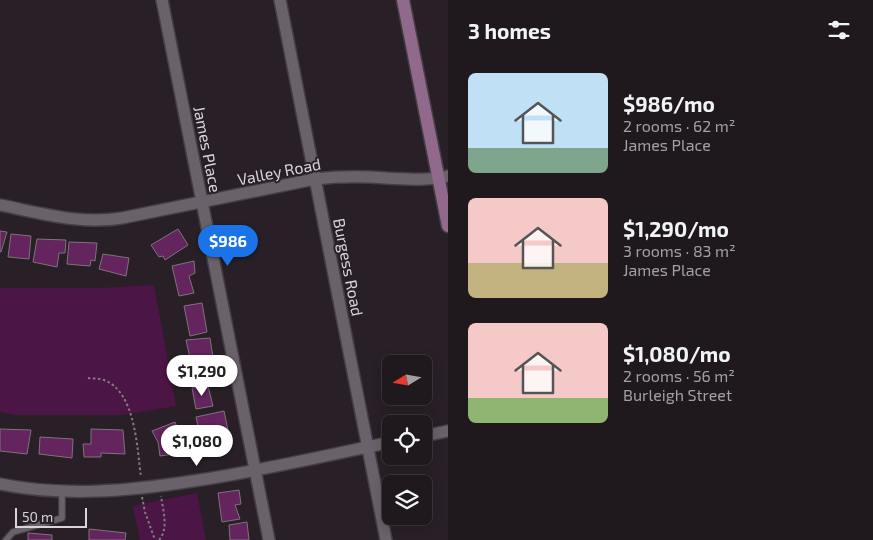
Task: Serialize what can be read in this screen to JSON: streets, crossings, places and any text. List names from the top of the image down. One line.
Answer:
{"streets":{"street":["James Place","Valley Road","Burgess Road"]},"crossings":[["James Place","Valley Road"],["Valley Road","Burgess Road"]],"scale_bar":"50 m","north":"left","page":{"heading":"3 homes","list":[{"name":"$986/mo","note":"2 rooms · 62 m² · James Place"},{"name":"$1,290/mo","note":"3 rooms · 83 m² · James Place"},{"name":"$1,080/mo","note":"2 rooms · 56 m² · Burleigh Street"}],"price":["$986","$1,290","$1,080"],"scale":"50 m"}}
